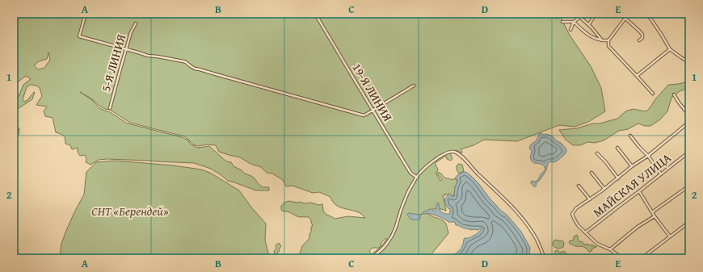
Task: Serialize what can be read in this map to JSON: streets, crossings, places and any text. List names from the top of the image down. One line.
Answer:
{"streets":{"street":["5-Я ЛИНИЯ","19-Я ЛИНИЯ","МАЙСКАЯ УЛИЦА"]},"parks":["СНТ «Берендей»"],"grid":{"columns":["A","B","C","D","E"],"rows":["1","2"]}}
